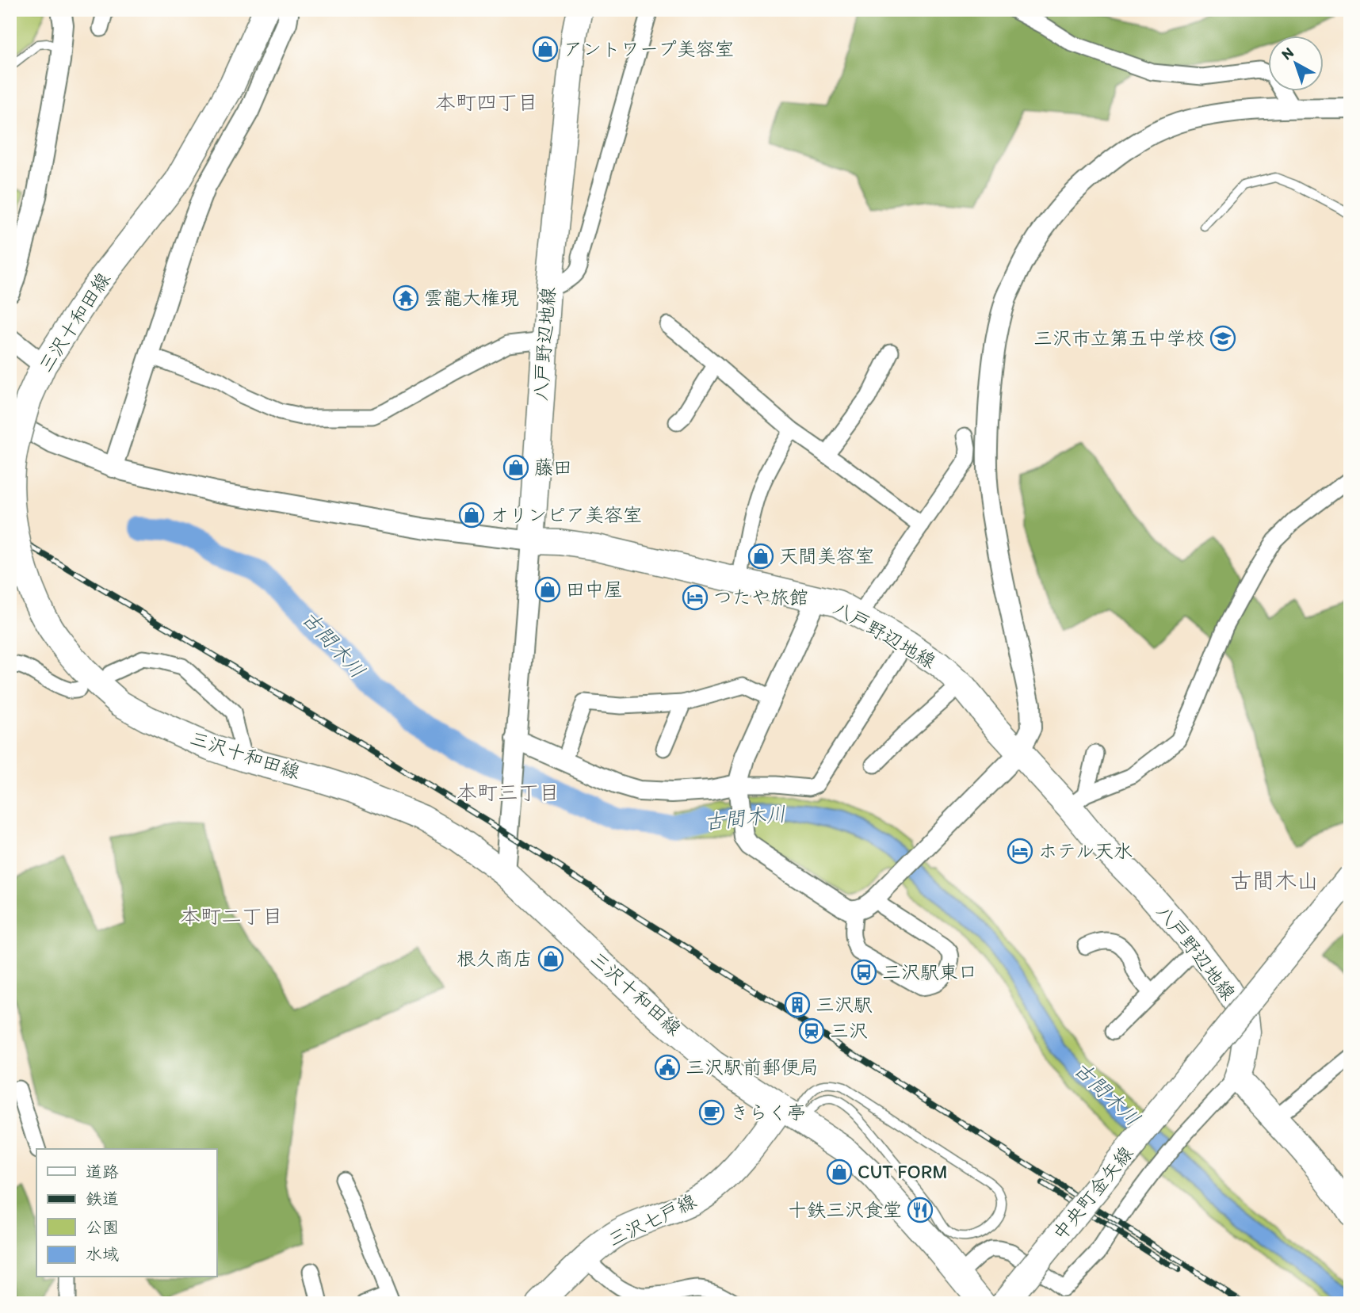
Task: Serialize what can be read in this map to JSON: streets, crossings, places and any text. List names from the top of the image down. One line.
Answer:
{"streets":{"main road":["三沢十和田線","八戸野辺地線","中央町金矢線","三沢七戸線"]},"crossings":[["三沢十和田線","三沢七戸線"]],"districts":["本町四丁目","本町三丁目","古間木山","本町二丁目"],"water":["古間木川"],"places":{"shop":["アントワープ美容室","藤田","オリンピア美容室","天間美容室","田中屋","根久商店","CUT FORM"],"temple":["雲龍大権現"],"school or university":["三沢市立第五中学校"],"hotel":["つたや旅館","ホテル天水"],"bus stop":["三沢駅東口"],"building":["三沢駅"],"station":["三沢"],"public building":["三沢駅前郵便局"],"cafe":["きらく亭"],"restaurant":["十鉄三沢食堂"]},"legend":["道路","鉄道","公園","水域"],"north":"top left"}
